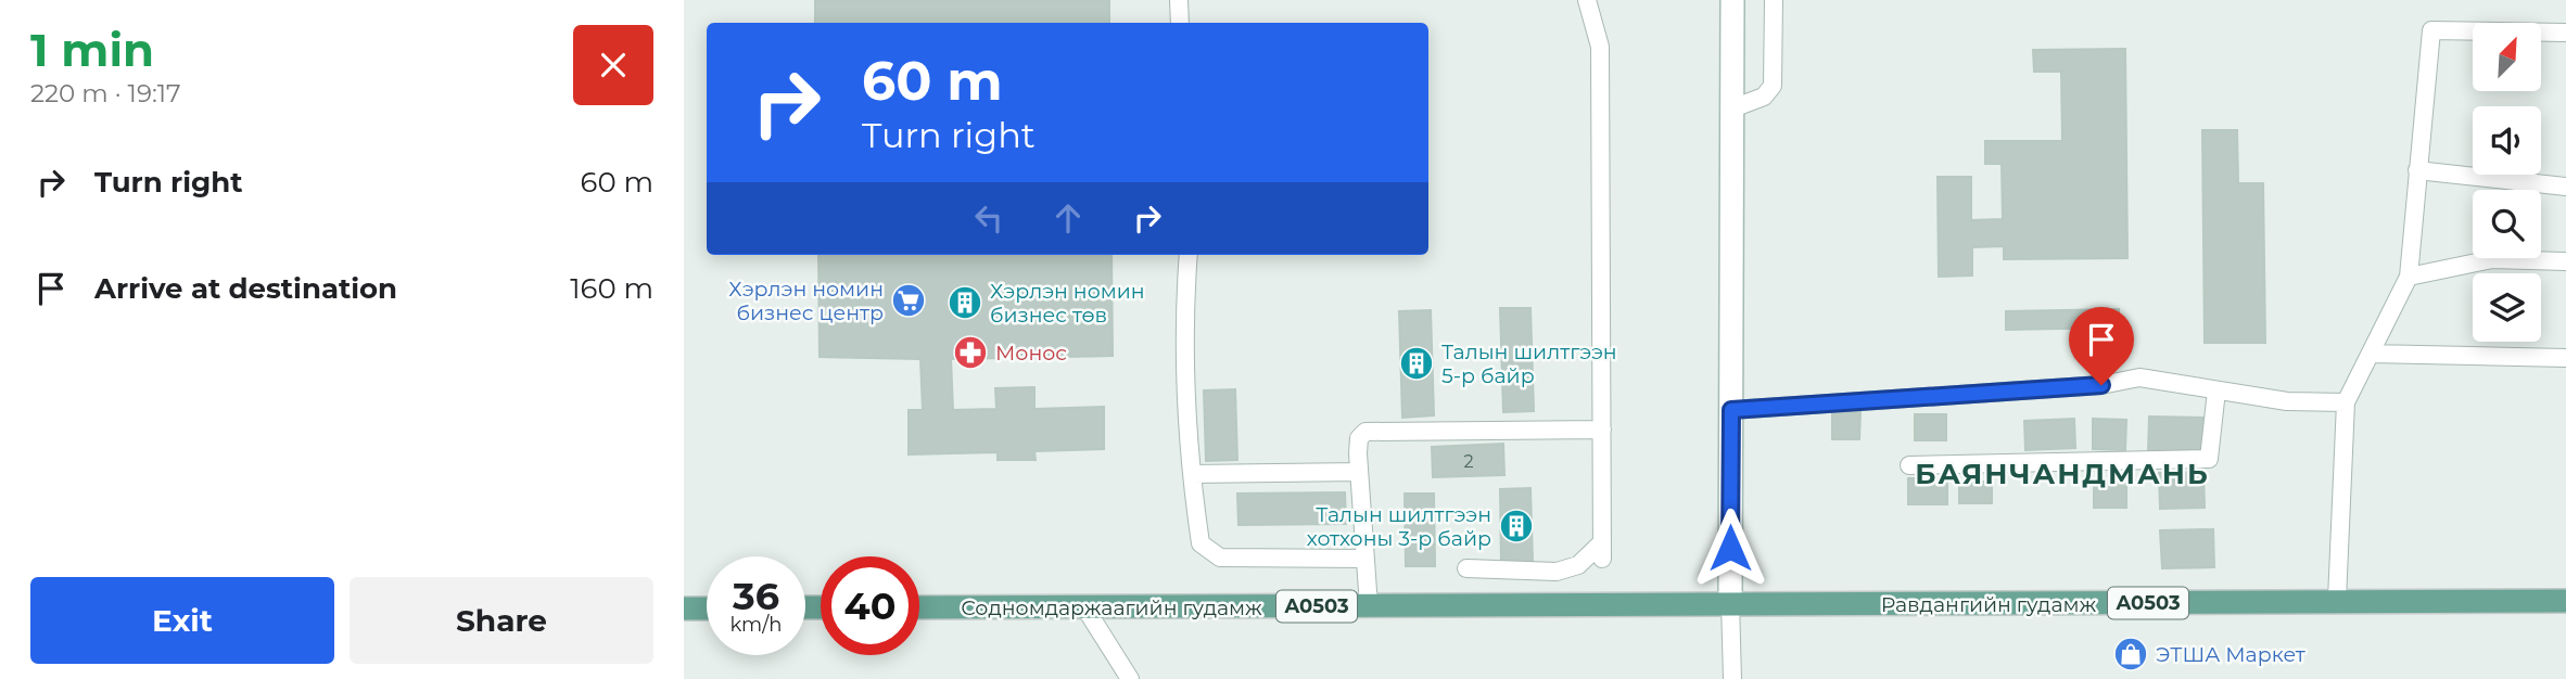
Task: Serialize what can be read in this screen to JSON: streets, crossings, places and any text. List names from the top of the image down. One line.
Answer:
{"streets":{"main road":["A0503","Равдангийн гудамж","Содномдаржаагийн гудамж"]},"crossings":[["Равдангийн гудамж","Содномдаржаагийн гудамж"]],"districts":["БАЯНЧАНДМАНЬ"],"places":{"supermarket":["Хэрлэн номин бизнес центр"],"building":["Хэрлэн номин бизнес төв","Талын шилтгээн 5-р байр","Талын шилтгээн хотхоны 3-р байр"],"pharmacy":["Монос"],"shop":["ЭТША Маркет"]},"house_numbers":["2"],"north":"top right","page":{"heading":["1 min","220 m · 19:17"],"turn":["60 m","Turn right"],"list":[{"name":"Turn right","value":"60 m"},{"name":"Arrive at destination","value":"160 m"}],"speed":"36 km/h","limit":"40","buttons":["Exit","Share"]}}
